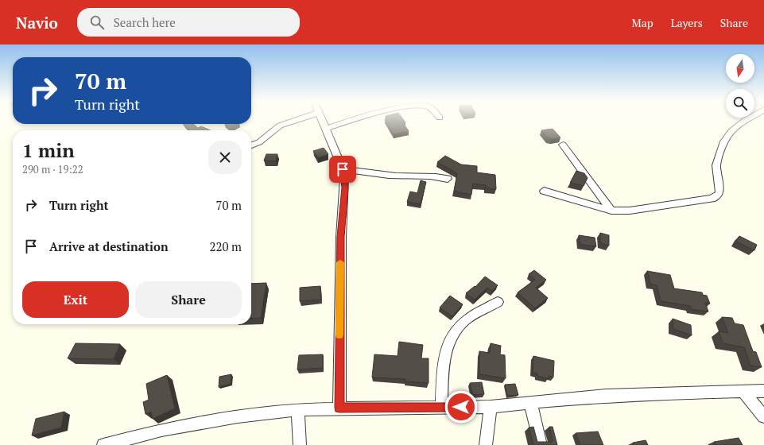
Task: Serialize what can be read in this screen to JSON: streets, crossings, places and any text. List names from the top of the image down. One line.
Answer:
{"north":"bottom","page":{"header":"Navio","search":"Search here","nav":["Map","Layers","Share"],"turn":["70 m","Turn right"],"heading":["1 min","290 m · 19:22"],"list":[{"name":"Turn right","value":"70 m"},{"name":"Arrive at destination","value":"220 m"}],"buttons":["Exit","Share"]}}
